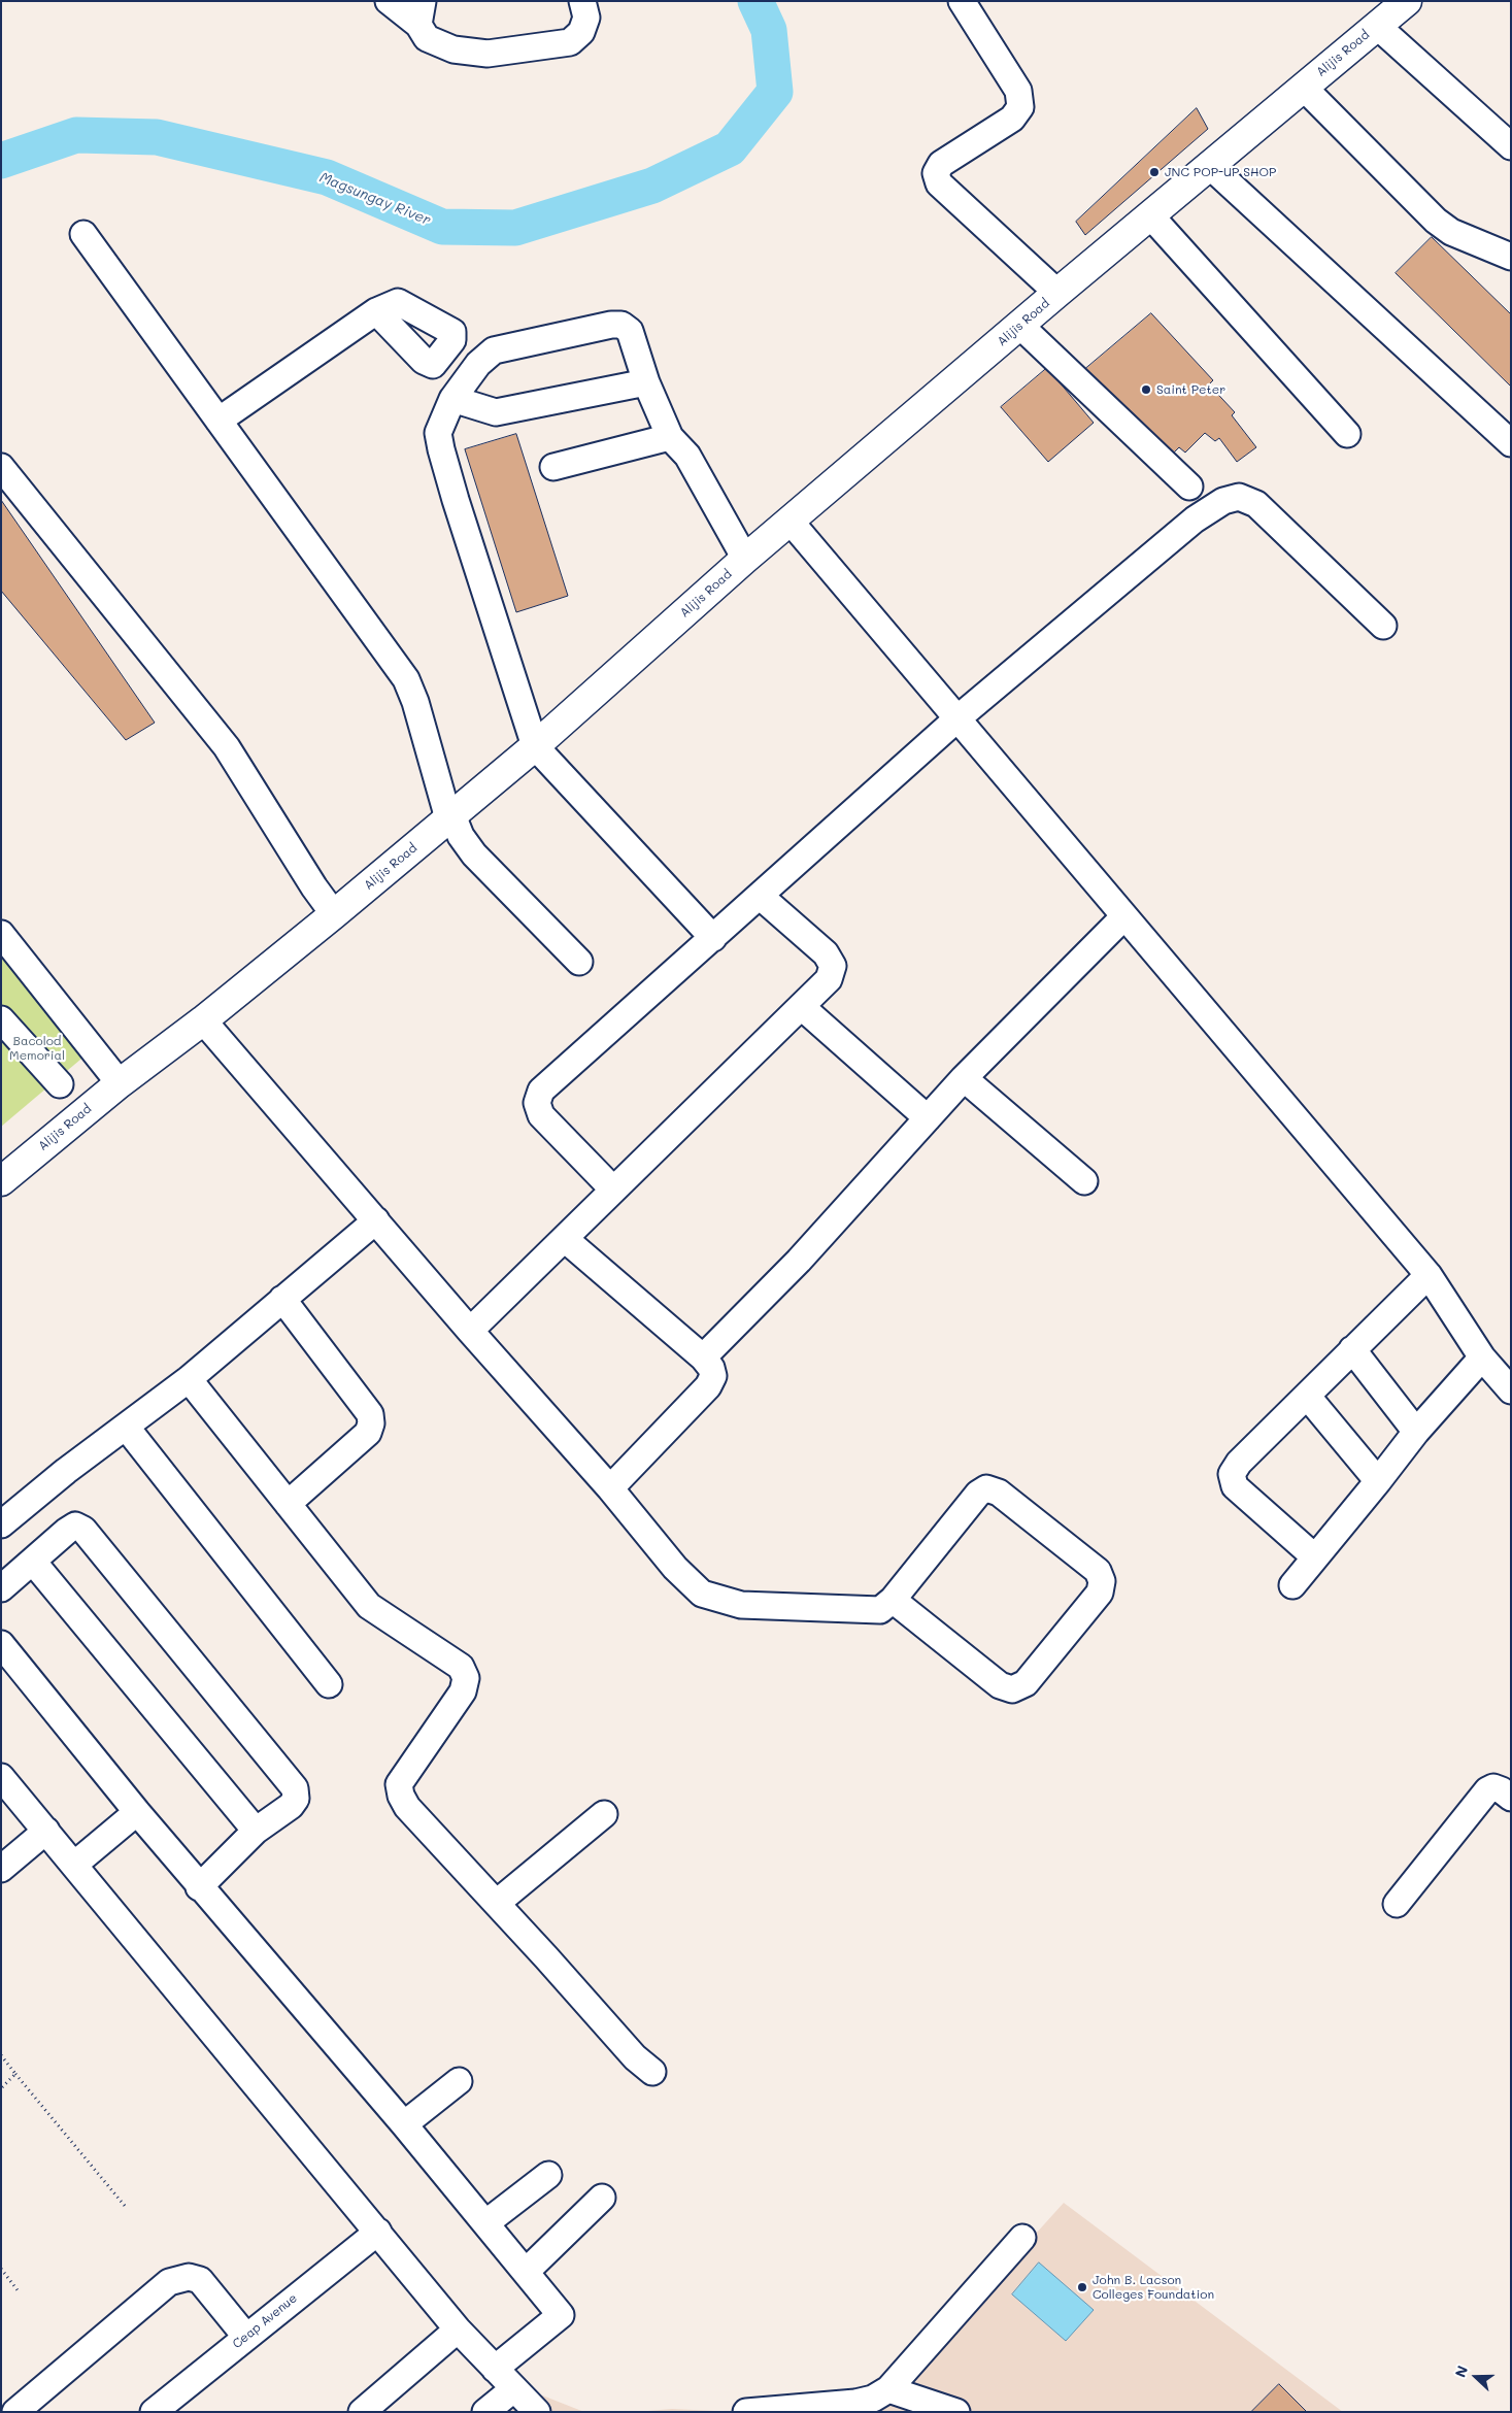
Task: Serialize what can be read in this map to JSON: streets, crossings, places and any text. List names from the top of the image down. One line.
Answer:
{"streets":{"main road":["Alijis Road"],"street":["Ceap Avenue"]},"water":["Magsungay River"],"parks":["Bacolod Memorial"],"places":["JNC POP-UP SHOP","Saint Peter","John B. Lacson Colleges Foundation"],"north":"left"}
